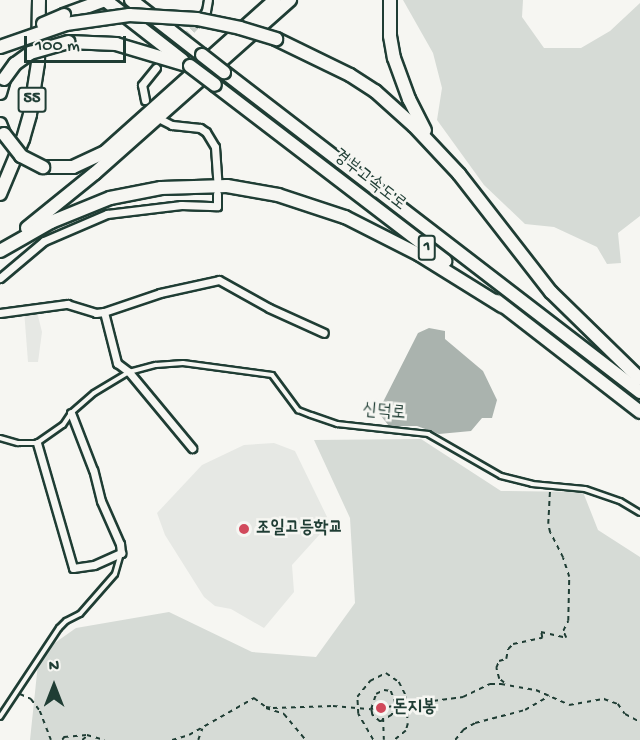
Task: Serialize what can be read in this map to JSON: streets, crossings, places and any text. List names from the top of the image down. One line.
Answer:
{"streets":{"highway":["55","경부고속도로","1"],"lane":["신덕로"]},"places":["조일고등학교","돈지봉"],"scale_bar":"100 m","north":"top"}
